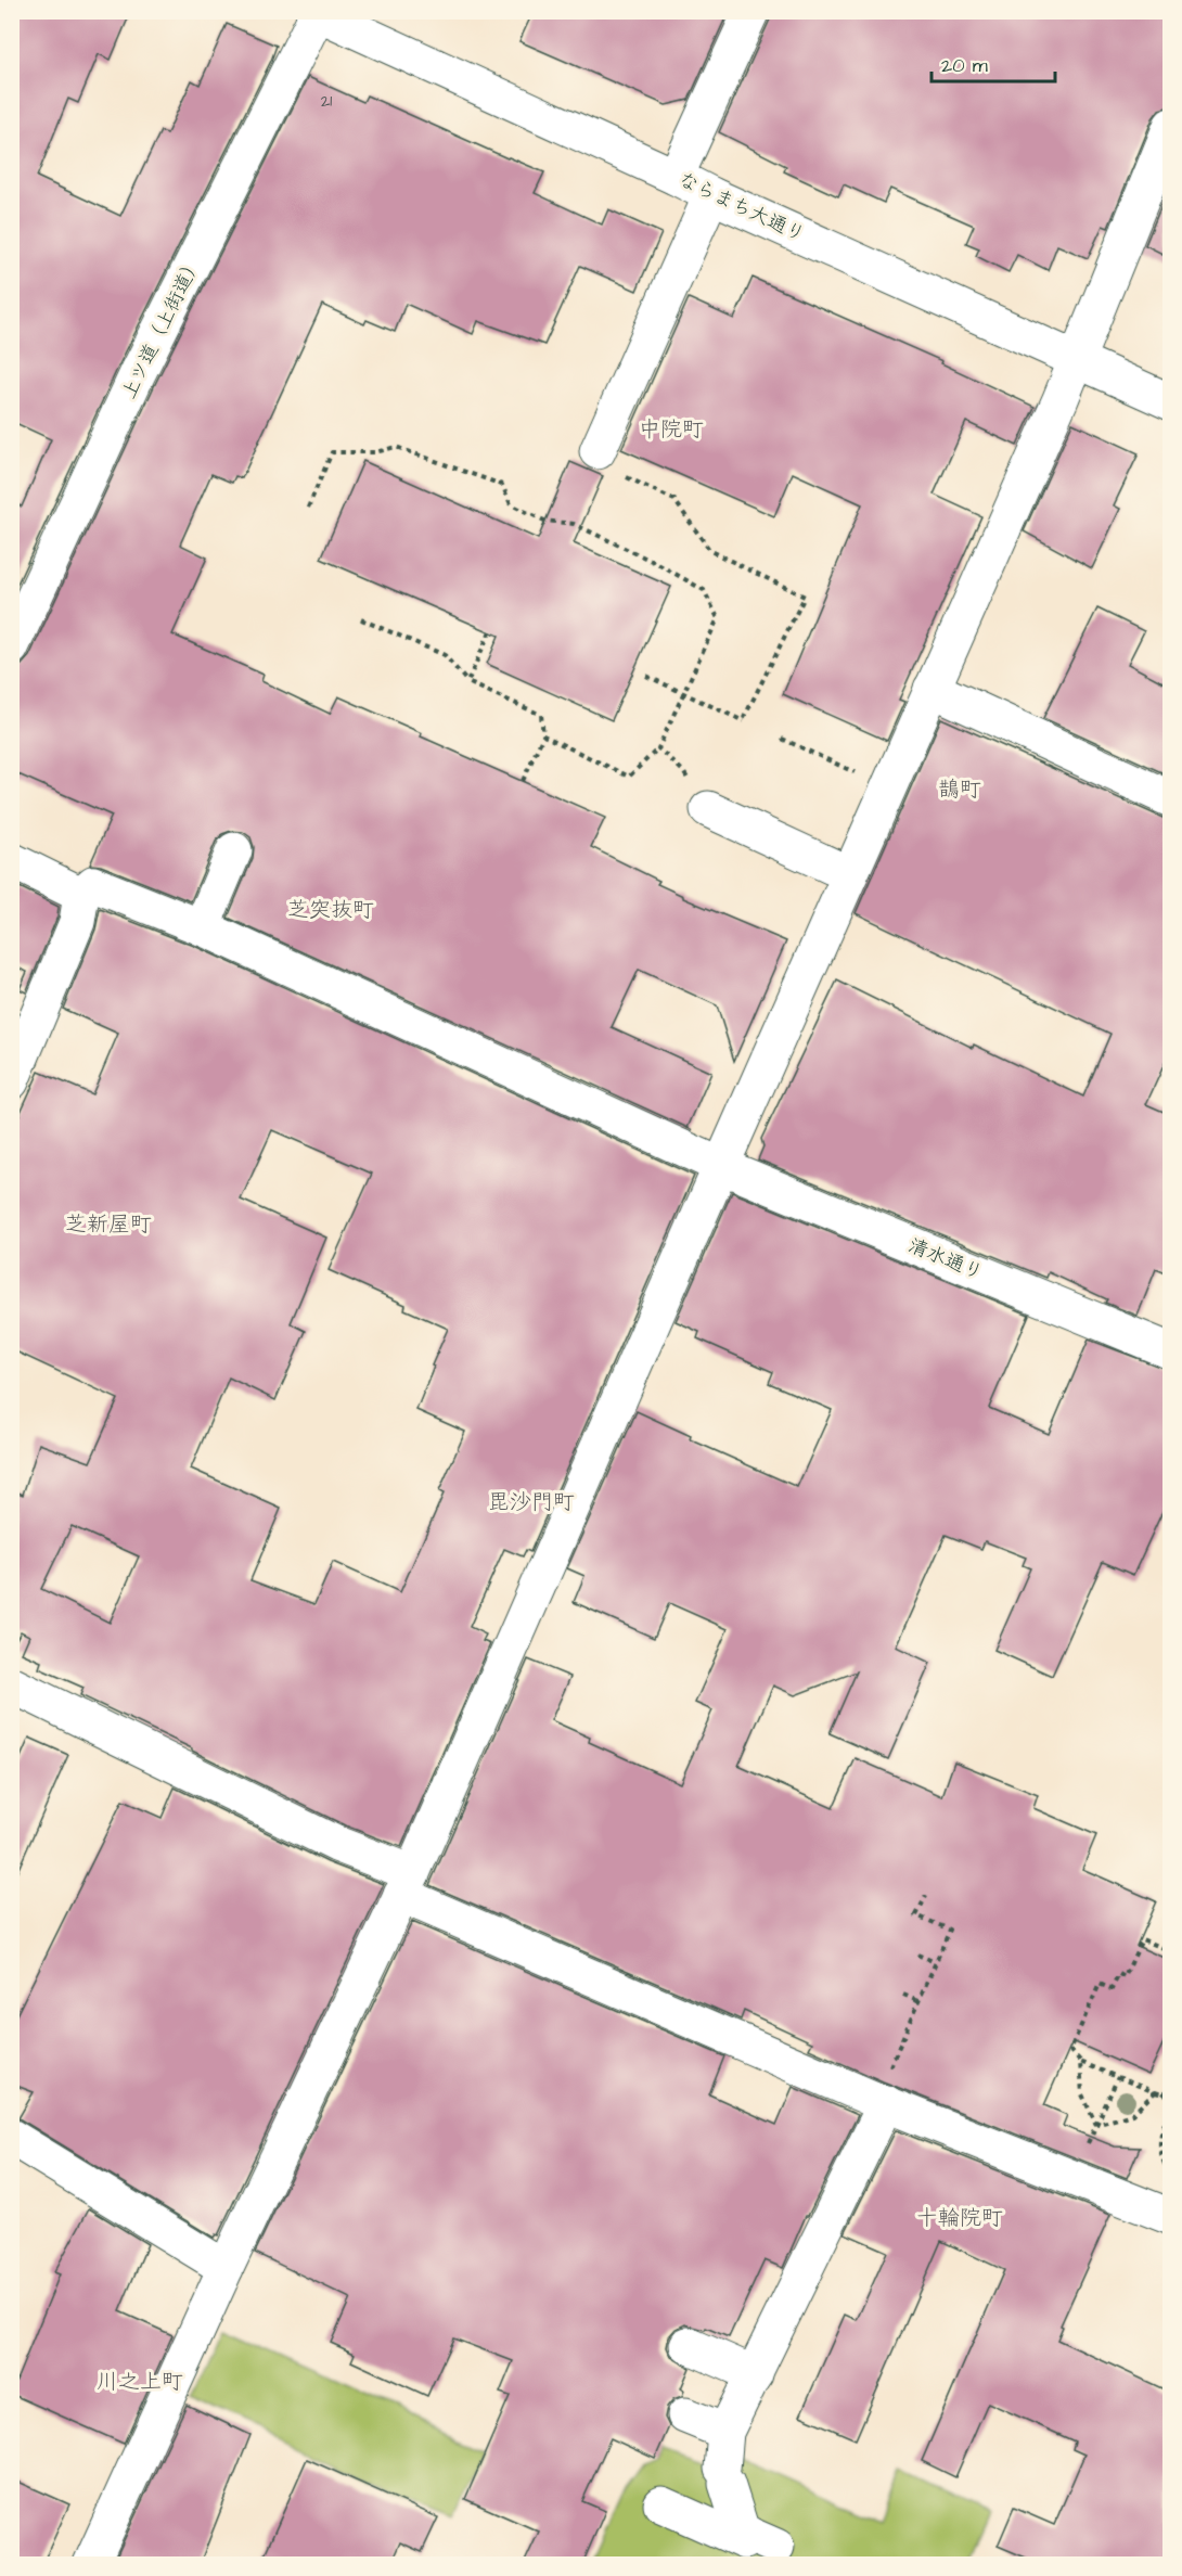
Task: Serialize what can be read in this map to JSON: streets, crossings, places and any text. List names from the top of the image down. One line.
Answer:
{"streets":{"street":["ならまち大通り","上ツ道（上街道）","清水通り"]},"crossings":[["ならまち大通り","上ツ道（上街道）"]],"districts":["中院町","鵲町","芝突抜町","芝新屋町","毘沙門町","十輪院町","川之上町"],"house_numbers":["21"],"scale_bar":"20 m"}
